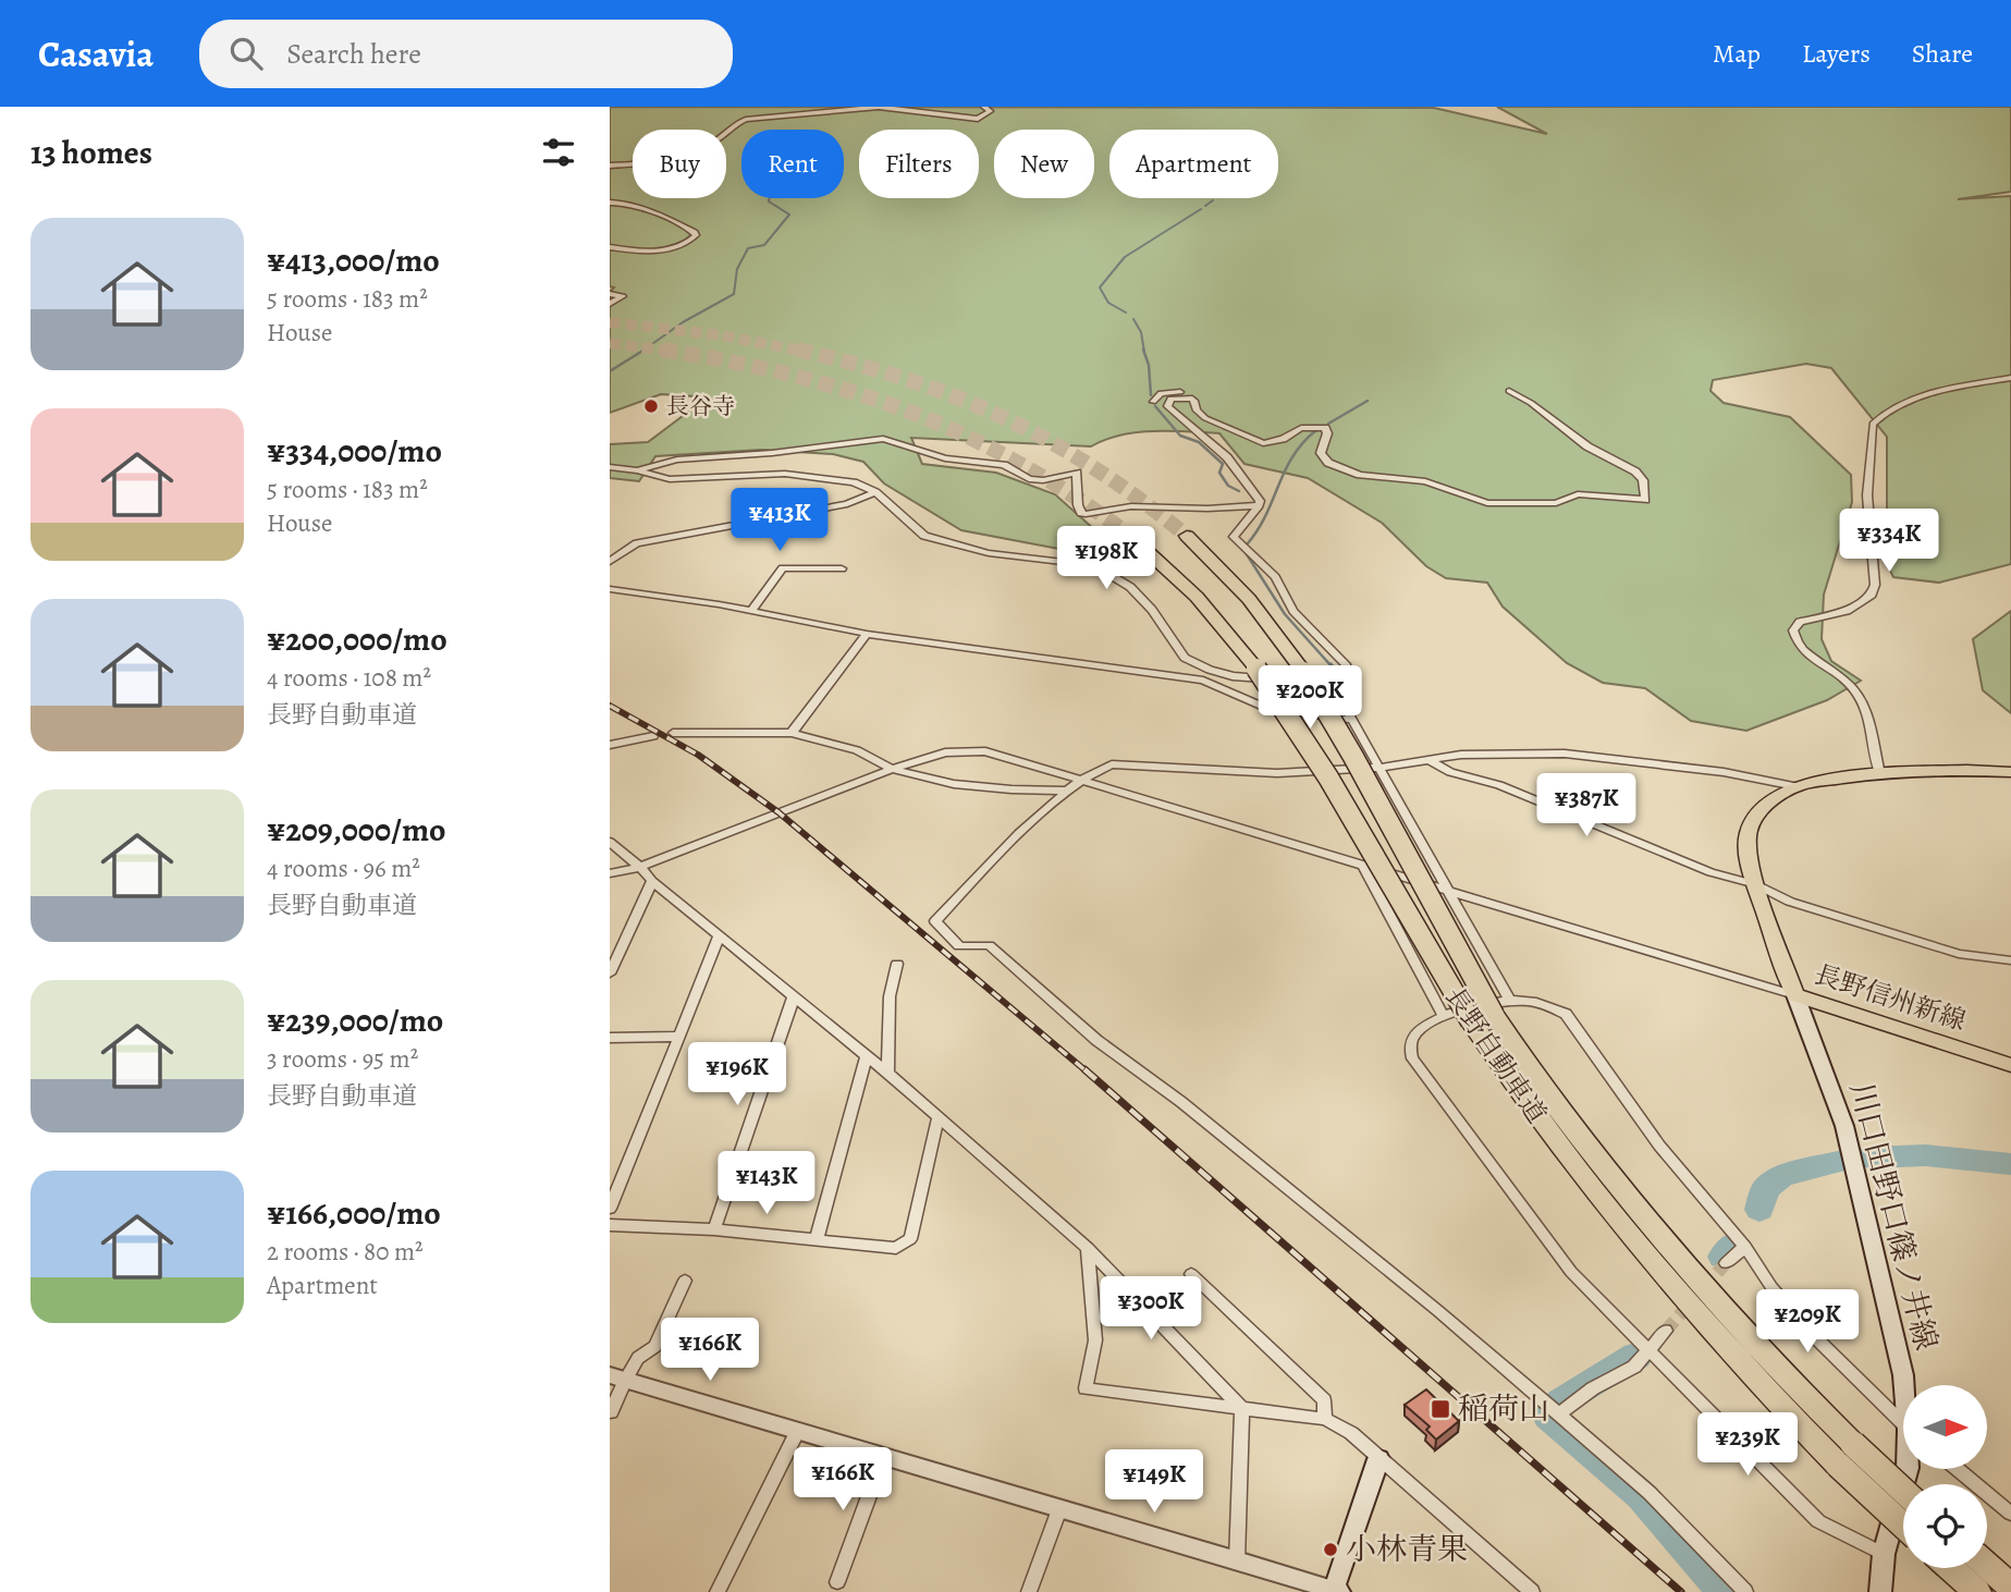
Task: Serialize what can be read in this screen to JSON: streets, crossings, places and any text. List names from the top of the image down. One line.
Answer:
{"streets":{"highway":["長野自動車道"],"main road":["長野信州新線","川口田野口篠ノ井線"]},"crossings":[["長野信州新線","川口田野口篠ノ井線"]],"places":{"other":["長谷寺","小林青果"],"transit":["稲荷山"]},"north":"right","page":{"header":"Casavia","search":"Search here","nav":["Map","Layers","Share"],"heading":"13 homes","chip":["Buy","Rent","Filters","New","Apartment"],"list":[{"name":"¥413,000/mo","note":"5 rooms · 183 m² · House"},{"name":"¥334,000/mo","note":"5 rooms · 183 m² · House"},{"name":"¥200,000/mo","note":"4 rooms · 108 m² · 長野自動車道"},{"name":"¥209,000/mo","note":"4 rooms · 96 m² · 長野自動車道"},{"name":"¥239,000/mo","note":"3 rooms · 95 m² · 長野自動車道"},{"name":"¥166,000/mo","note":"2 rooms · 80 m² · Apartment"}],"price":["¥413K","¥334K","¥198K","¥200K","¥387K","¥196K","¥143K","¥300K","¥209K","¥166K","¥239K","¥166K","¥149K"]}}
